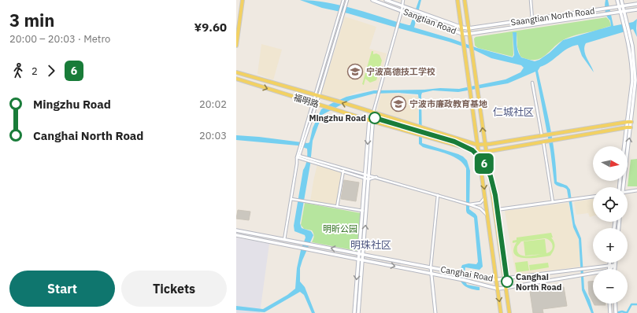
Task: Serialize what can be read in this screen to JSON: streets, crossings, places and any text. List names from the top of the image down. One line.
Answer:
{"streets":{"main road":["Saangtian North Road","Sangtian Road","福明路","Canghai Road"]},"crossings":[["Saangtian North Road","Sangtian Road"]],"districts":["仁城社区","明珠社区"],"parks":["明昕公园"],"places":{"school or university":["宁波高德技工学校","宁波市廉政教育基地"],"other":["Mingzhu Road","Canghai North Road"]},"lines":["metro line 6"],"north":"right","page":{"heading":["3 min","20:00 – 20:03 · Metro","¥9.60"],"on_map":"6","legs":["2","6"],"list":[{"name":"Mingzhu Road","value":"20:02"},{"name":"Canghai North Road","value":"20:03"}],"map_buttons":["+","−"],"buttons":["Start","Tickets"]}}
